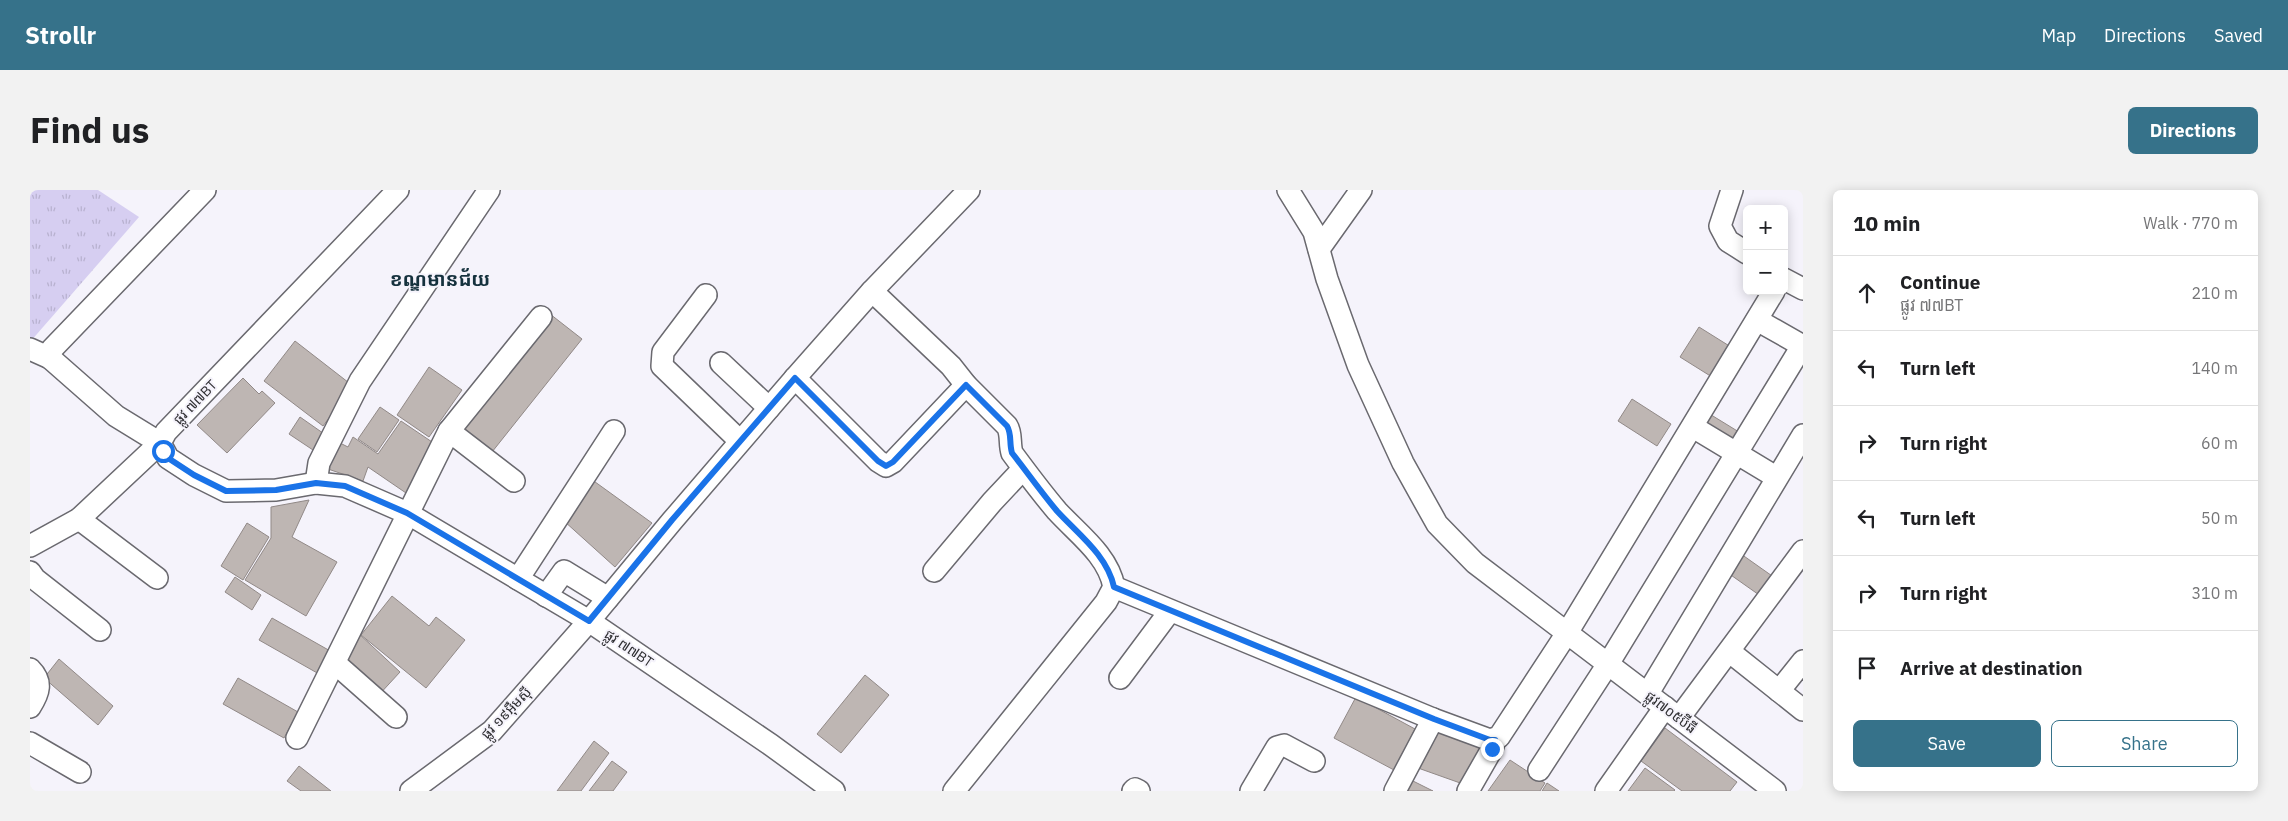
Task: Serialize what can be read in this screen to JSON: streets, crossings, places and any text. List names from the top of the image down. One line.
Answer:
{"streets":{"street":["ផ្លូវ ៧៧BT","ផ្លូវ៧០៥ប៊ីធី","ផ្លូវ ១៩អ៊ឹមស៊ី"]},"crossings":[["ផ្លូវ ៧៧BT","ផ្លូវ ១៩អ៊ឹមស៊ី"]],"districts":["ខណ្ឌមានជ័យ"],"page":{"header":"Strollr","nav":["Map","Directions","Saved"],"title":"Find us","buttons":["Directions",["Save","Share"]],"heading":["10 min","Walk · 770 m"],"map_buttons":["+","−"],"list":[["Continue","ផ្លូវ ៧៧BT","210 m"],["Turn left","140 m"],["Turn right","60 m"],["Turn left","50 m"],["Turn right","310 m"],"Arrive at destination"]}}
